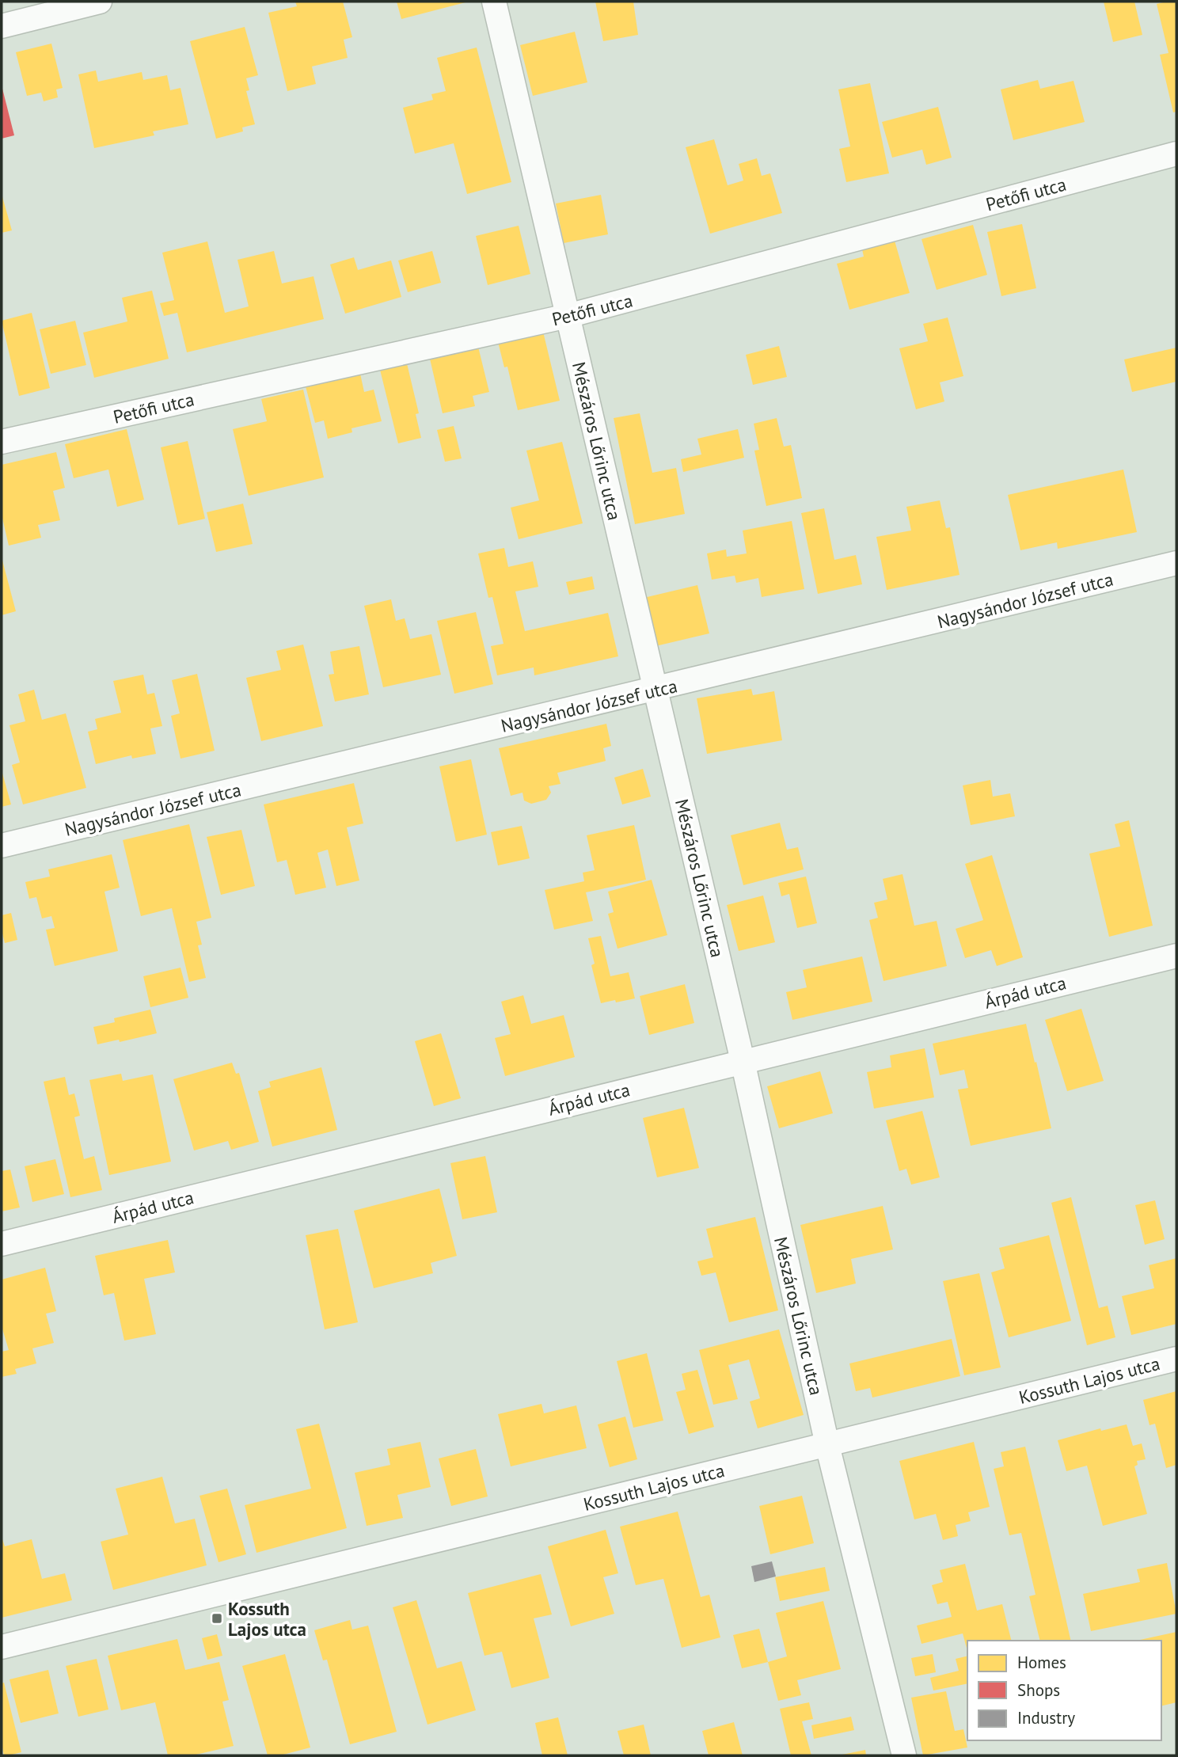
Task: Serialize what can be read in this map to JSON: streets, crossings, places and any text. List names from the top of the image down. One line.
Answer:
{"streets":{"street":["Petőfi utca","Mészáros Lőrinc utca","Nagysándor József utca","Árpád utca","Kossuth Lajos utca"]},"crossings":[["Petőfi utca","Mészáros Lőrinc utca"],["Mészáros Lőrinc utca","Nagysándor József utca"],["Mészáros Lőrinc utca","Árpád utca"],["Mészáros Lőrinc utca","Kossuth Lajos utca"]],"places":{"transit":["Kossuth Lajos utca"]},"legend":["Homes","Shops","Industry"]}
